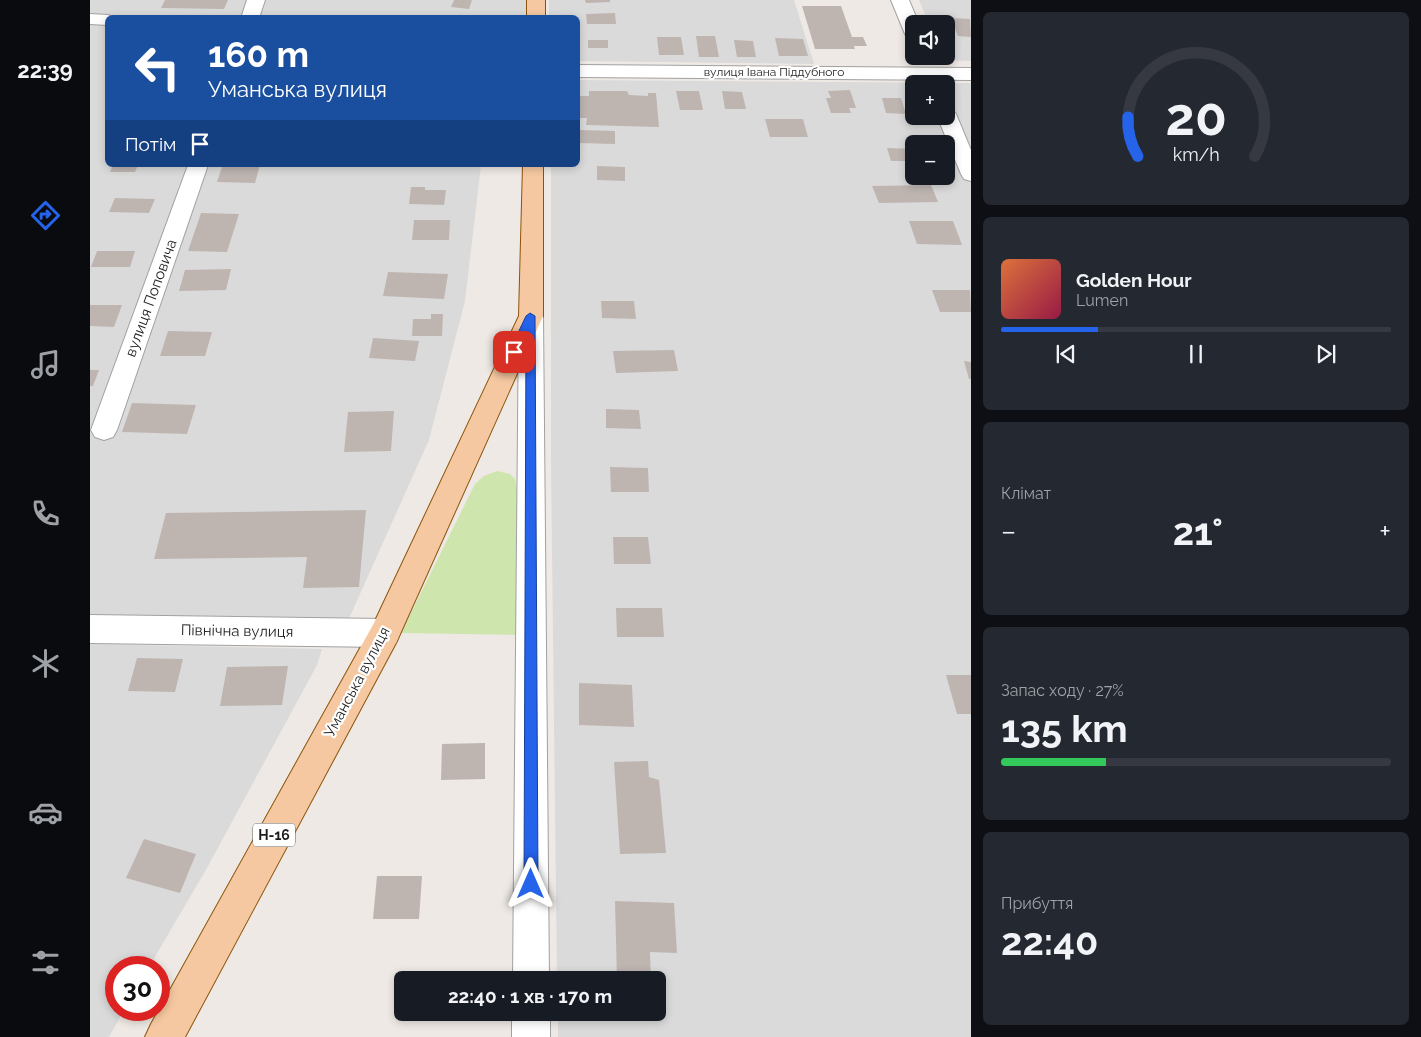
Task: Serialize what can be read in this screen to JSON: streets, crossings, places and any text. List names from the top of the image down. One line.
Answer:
{"streets":{"main road":["Уманська вулиця","Н-16"],"street":["вулиця Івана Піддубного","вулиця Поповича","Північна вулиця"]},"crossings":[["Північна вулиця","Уманська вулиця"]],"page":{"tabs":"22:39","map_buttons":["+","−"],"turn":["160 m","Уманська вулиця"],"then":"Потім","song":["Golden Hour","Lumen"],"tile":["Клімат",["Запас ходу · 27%","135 km"],["Прибуття","22:40"]],"heat":["−","21°","+"],"limit":"30","trip":"22:40 · 1 хв · 170 m","gauge":["20","km/h"]}}
